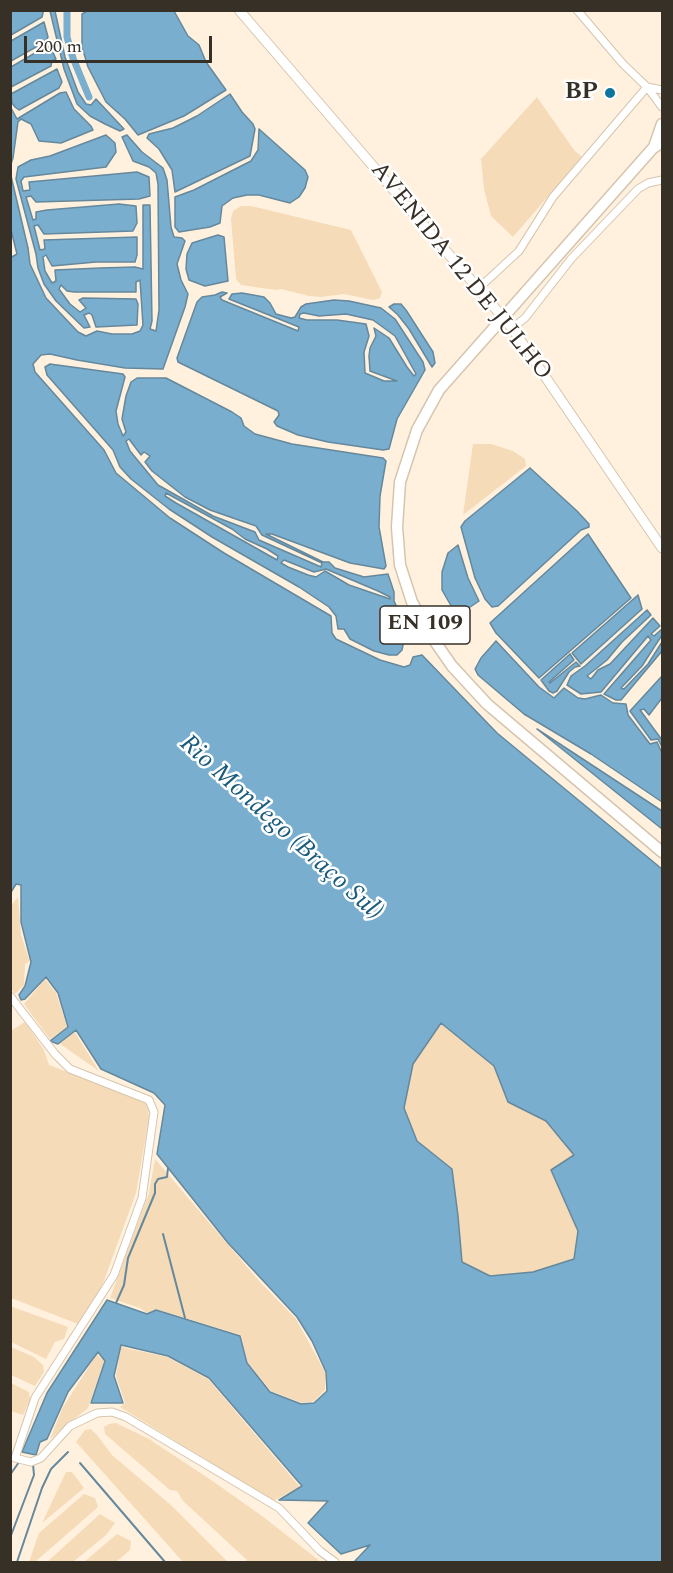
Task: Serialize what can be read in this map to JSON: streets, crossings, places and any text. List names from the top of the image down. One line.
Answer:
{"streets":{"main road":["AVENIDA 12 DE JULHO","EN 109"]},"water":["Rio Mondego (Braço Sul)"],"places":["BP"],"scale_bar":"200 m"}
